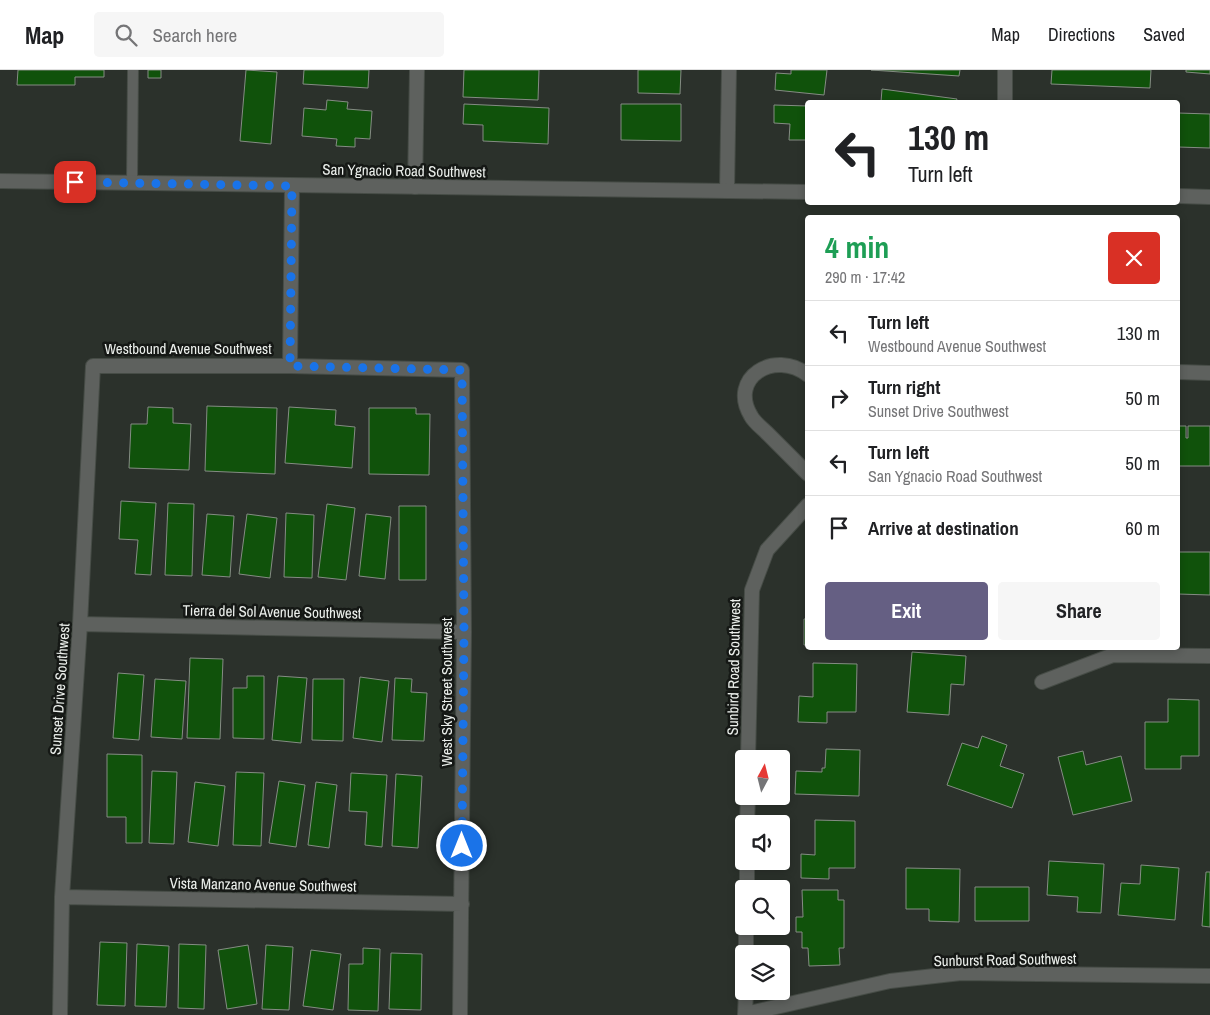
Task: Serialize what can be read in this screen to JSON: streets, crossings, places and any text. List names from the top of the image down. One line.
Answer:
{"streets":{"street":["San Ygnacio Road Southwest","Westbound Avenue Southwest","Tierra del Sol Avenue Southwest","Sunbird Road Southwest","Sunset Drive Southwest","West Sky Street Southwest","Vista Manzano Avenue Southwest","Sunburst Road Southwest"]},"crossings":[["Westbound Avenue Southwest","Sunset Drive Southwest"],["Westbound Avenue Southwest","West Sky Street Southwest"],["Tierra del Sol Avenue Southwest","Sunset Drive Southwest"],["Tierra del Sol Avenue Southwest","West Sky Street Southwest"],["Sunset Drive Southwest","Vista Manzano Avenue Southwest"],["West Sky Street Southwest","Vista Manzano Avenue Southwest"]],"north":"top","page":{"header":"Map","search":"Search here","nav":["Map","Directions","Saved"],"turn":["130 m","Turn left"],"heading":["4 min","290 m · 17:42"],"list":[{"name":"Turn left","note":"Westbound Avenue Southwest","value":"130 m"},{"name":"Turn right","note":"Sunset Drive Southwest","value":"50 m"},{"name":"Turn left","note":"San Ygnacio Road Southwest","value":"50 m"},{"name":"Arrive at destination","value":"60 m"}],"buttons":["Exit","Share"]}}
